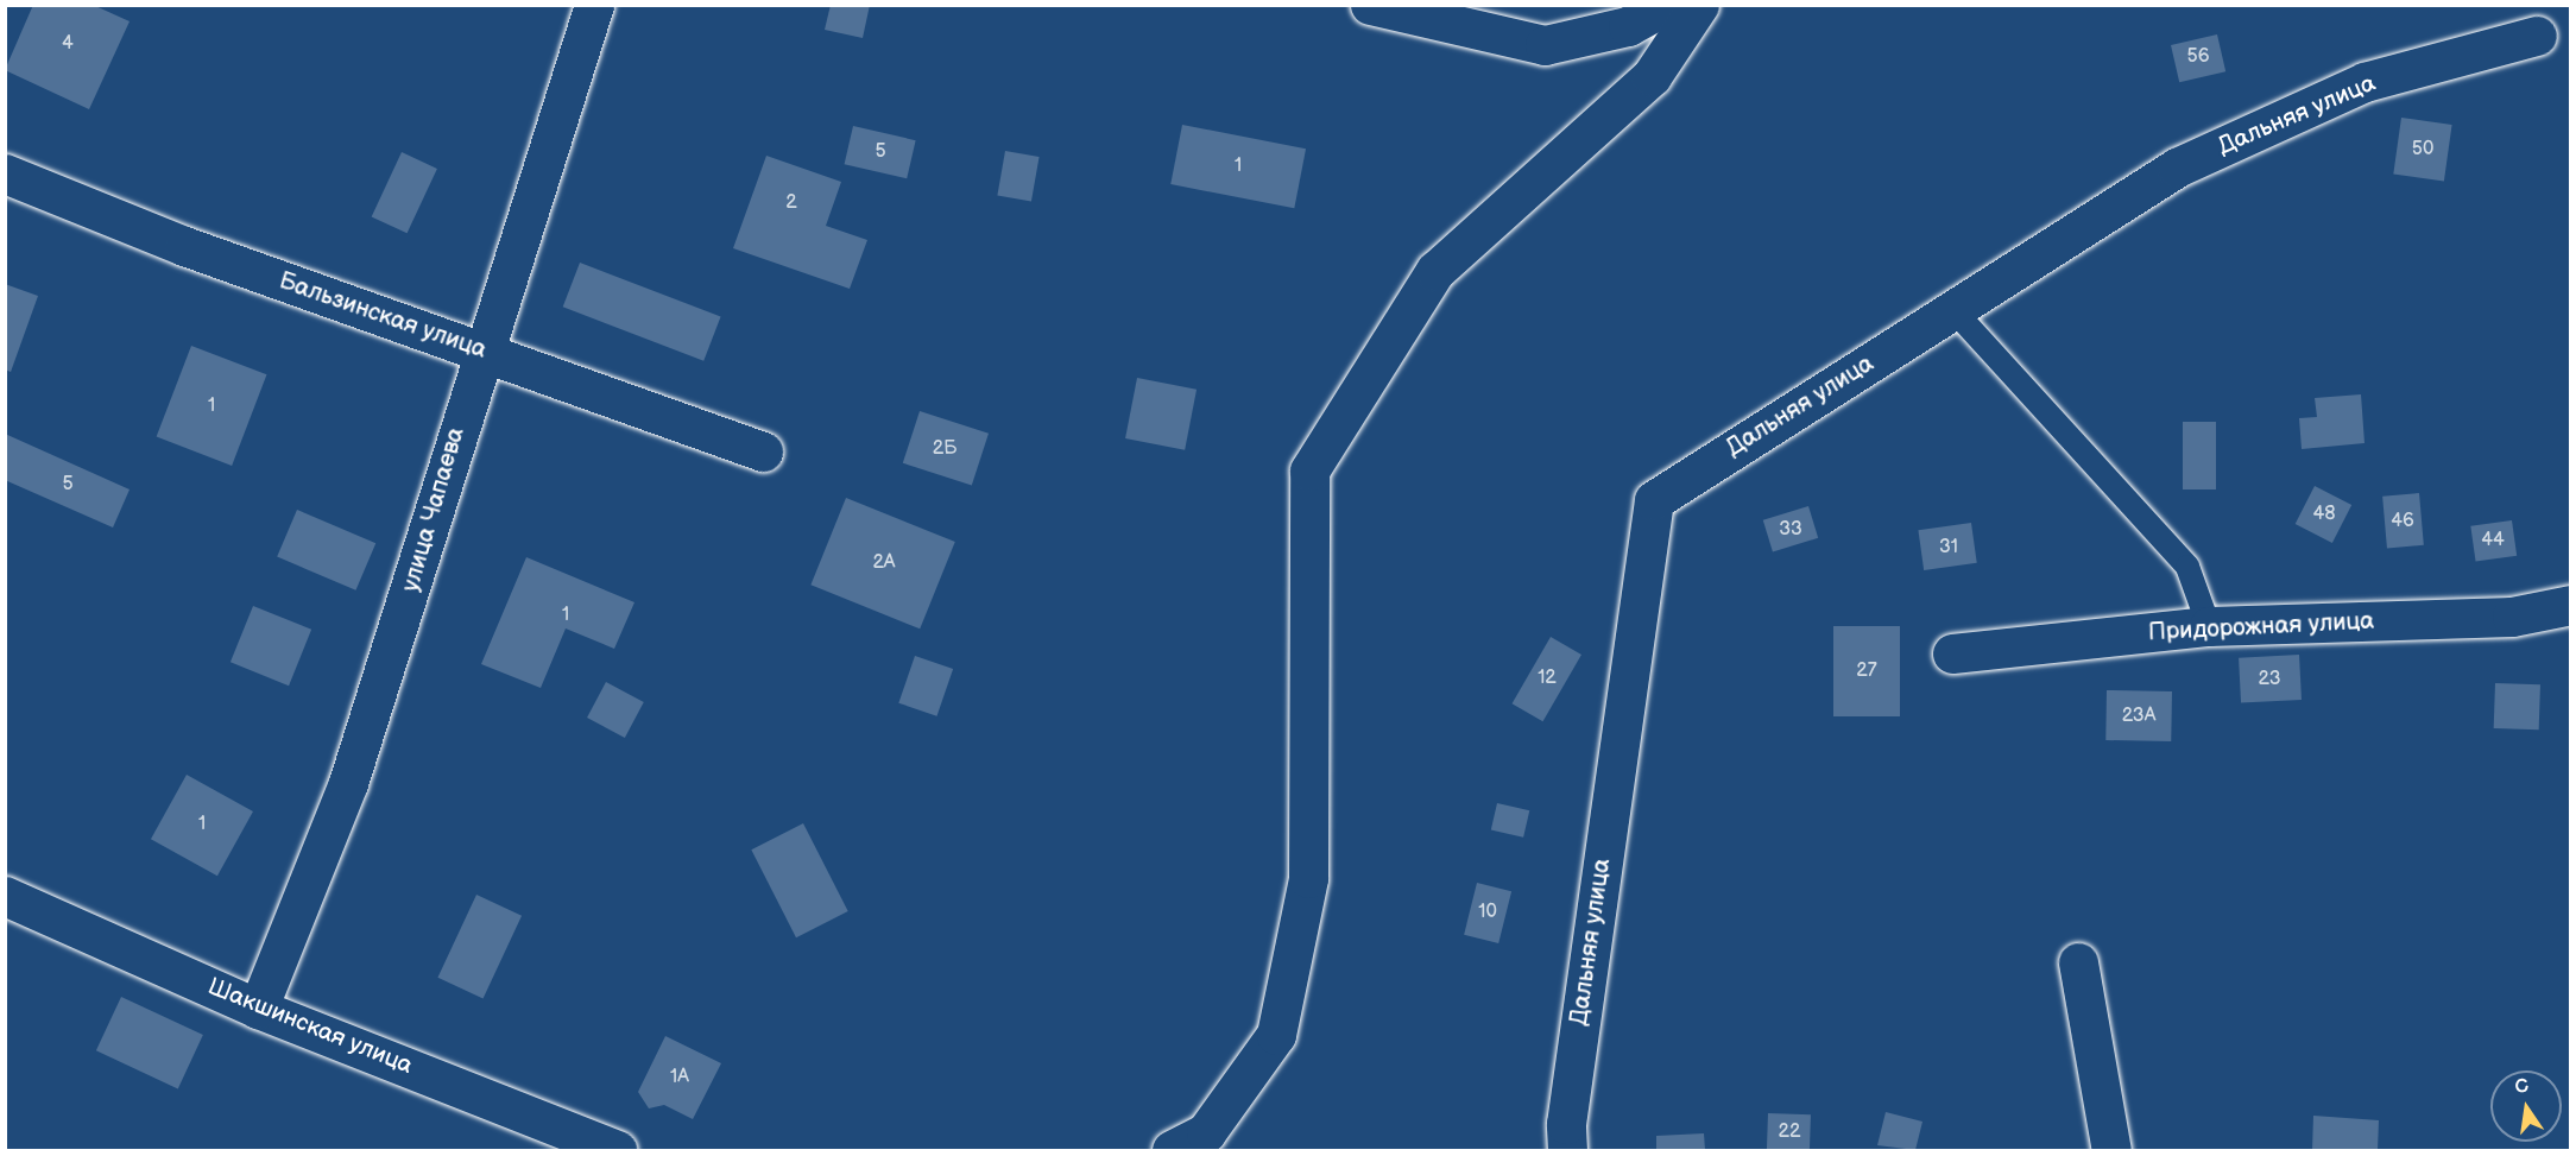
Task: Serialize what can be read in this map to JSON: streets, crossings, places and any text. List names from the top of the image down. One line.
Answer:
{"streets":{"street":["Дальняя улица","Бальзинская улица","улица Чапаева","Придорожная улица","Шакшинская улица"]},"crossings":[["Бальзинская улица","улица Чапаева"],["улица Чапаева","Шакшинская улица"]],"house_numbers":["4","56","50","5","1","2","1","2Б","5","48","46","33","44","31","2А","1","27","12","23","23А","1","10","1А","22"],"north":"top"}
